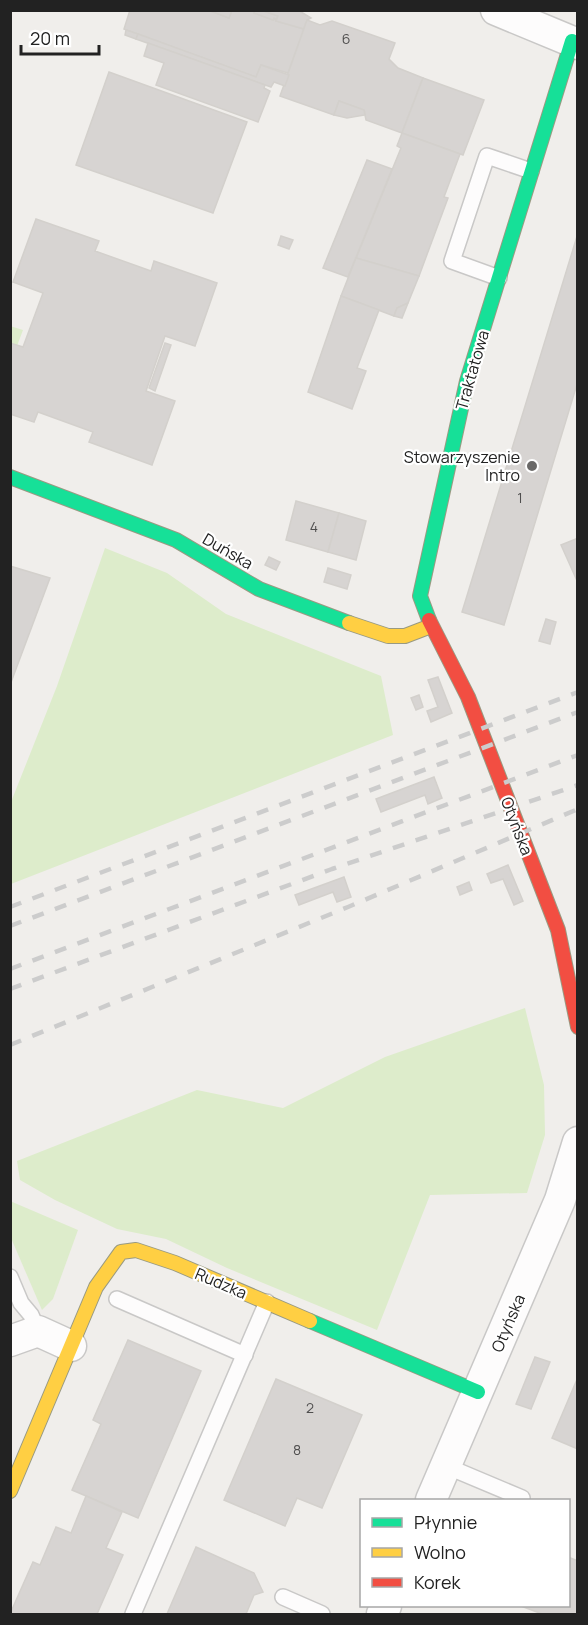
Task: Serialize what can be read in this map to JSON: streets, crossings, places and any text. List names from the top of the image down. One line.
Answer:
{"streets":{"street":["Traktatowa","Duńska","Otyńska","Rudzka"]},"crossings":[["Traktatowa","Duńska"],["Traktatowa","Otyńska"],["Otyńska","Rudzka"]],"places":["Stowarzyszenie Intro"],"house_numbers":["6","1","4","2","8"],"legend":["Płynnie","Wolno","Korek"],"scale_bar":"20 m"}
